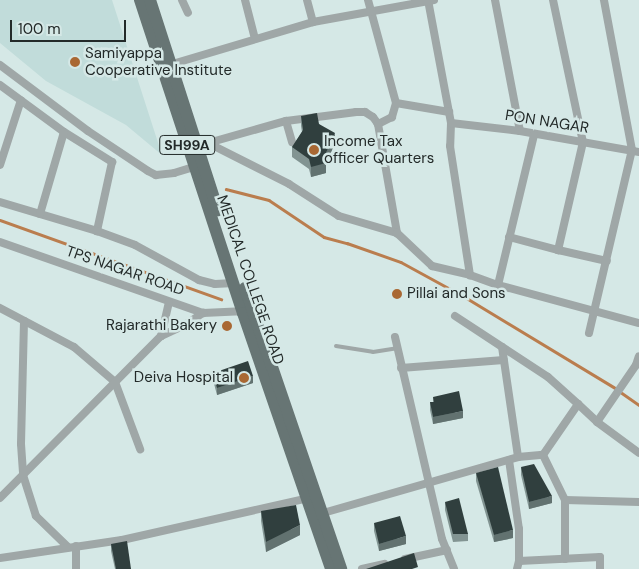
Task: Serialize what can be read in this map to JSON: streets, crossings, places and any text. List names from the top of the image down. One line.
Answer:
{"streets":{"main road":["SH99A","MEDICAL COLLEGE ROAD"],"street":["PON NAGAR","TPS NAGAR ROAD"]},"crossings":[["TPS NAGAR ROAD","MEDICAL COLLEGE ROAD"]],"places":["Samiyappa Cooperative Institute","Income Tax officer Quarters","Pillai and Sons","Rajarathi Bakery","Deiva Hospital"],"scale_bar":"100 m"}
